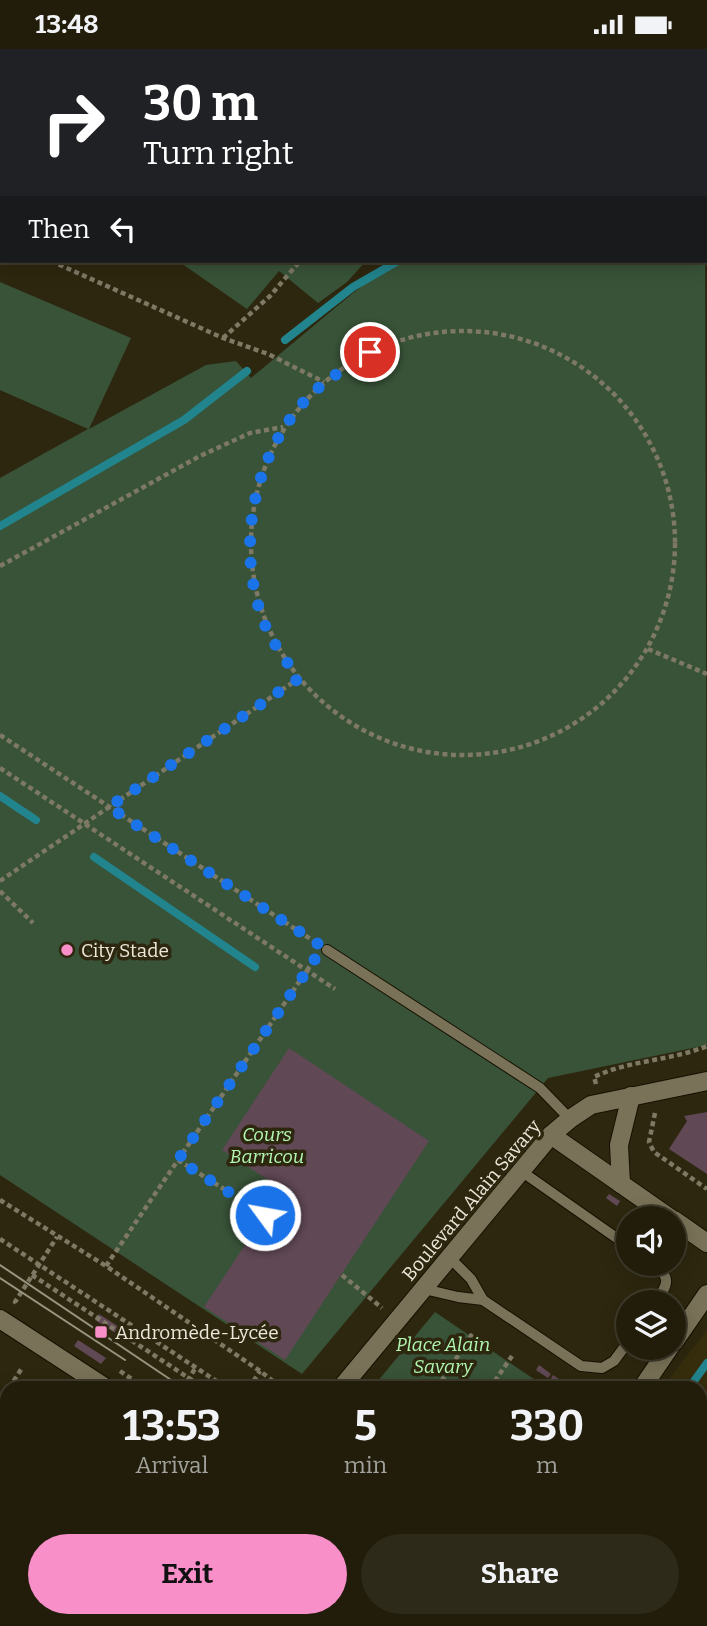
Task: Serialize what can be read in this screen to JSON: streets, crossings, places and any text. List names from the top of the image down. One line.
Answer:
{"streets":{"street":["Boulevard Alain Savary"]},"parks":["Cours Barricou","Place Alain Savary"],"places":{"other":["City Stade"],"transit":["Andromède-Lycée"]},"page":{"status":"13:48","turn":["30 m","Turn right"],"then":"Then","eta":["13:53","Arrival","5","min","330","m"],"buttons":["Exit","Share"]}}
